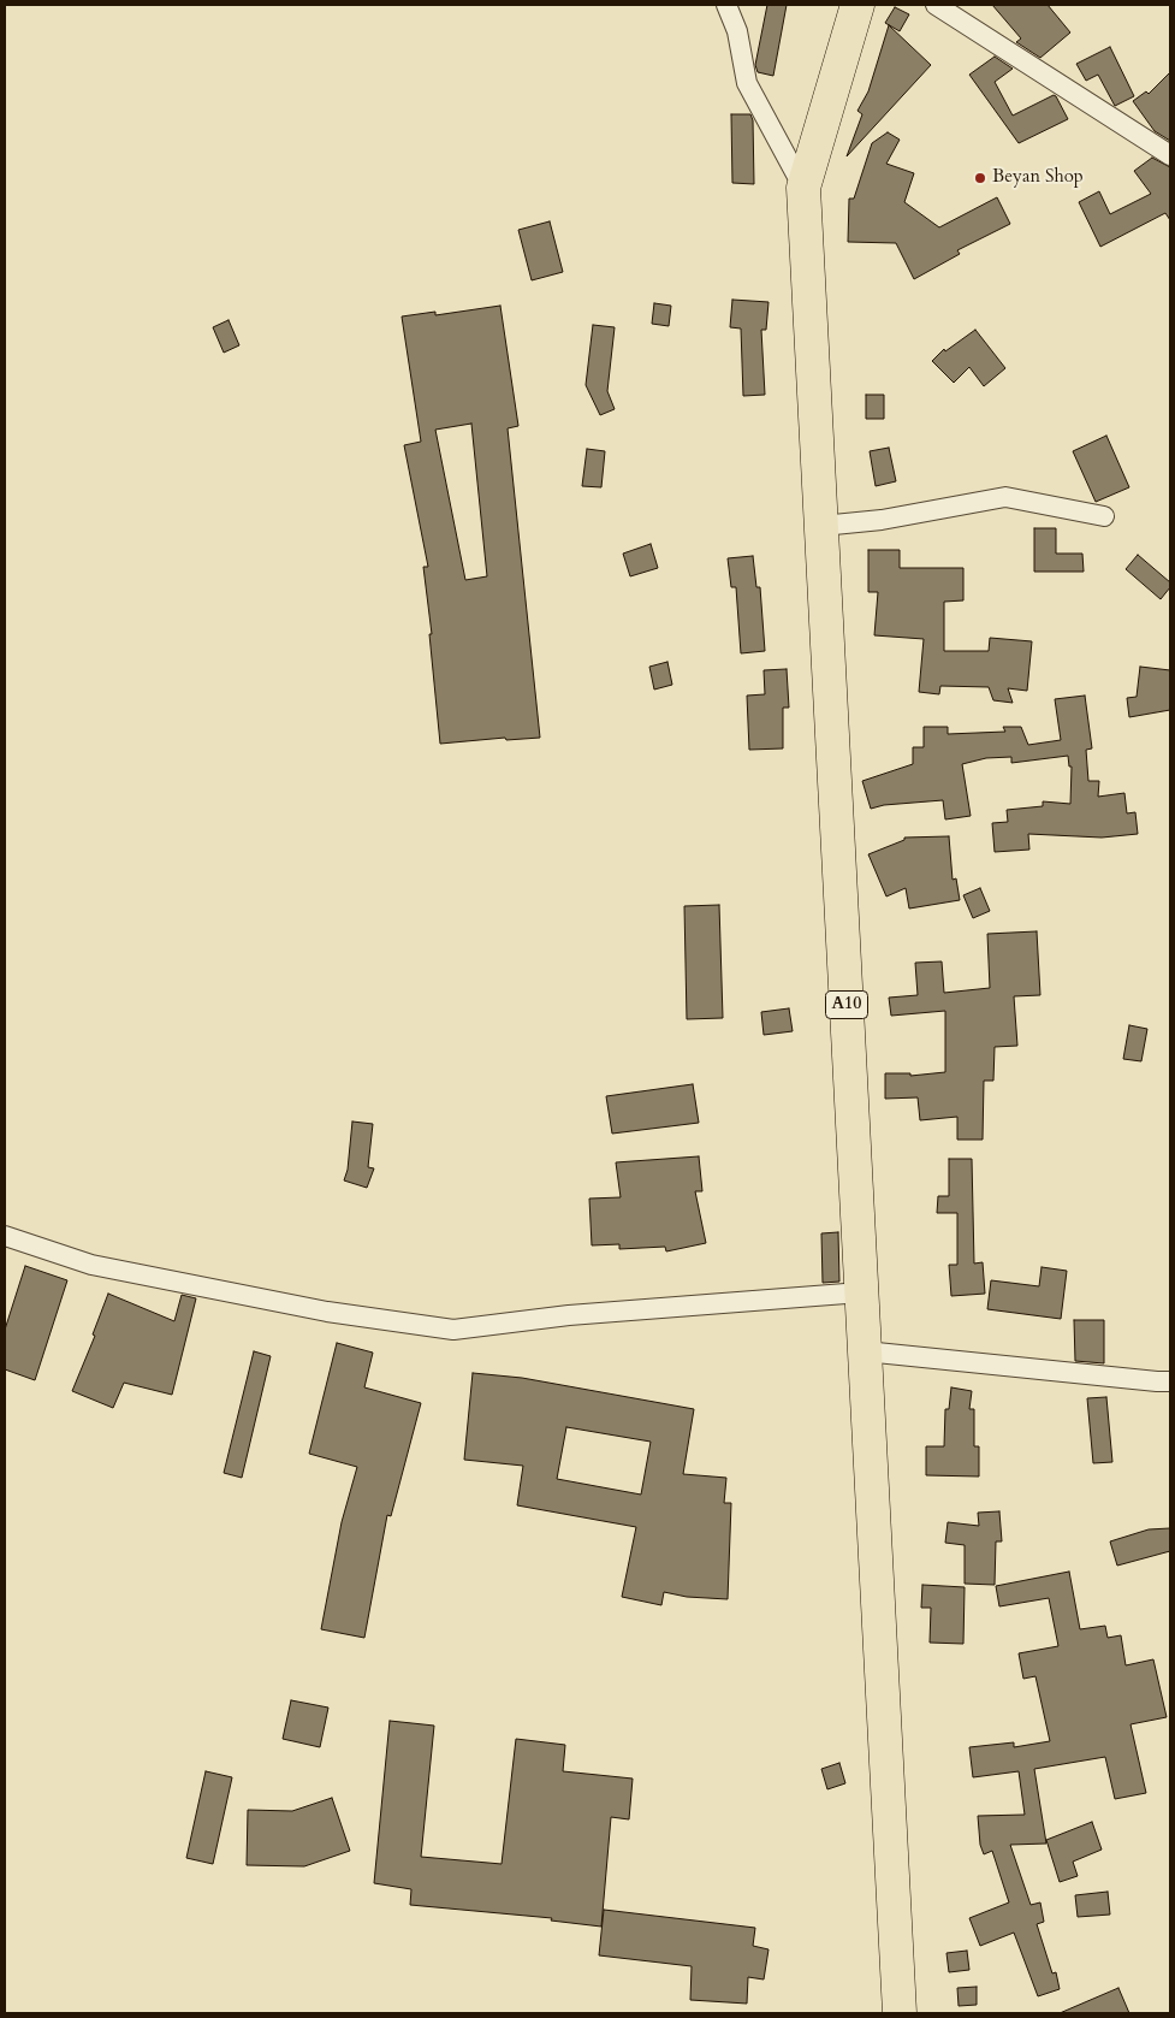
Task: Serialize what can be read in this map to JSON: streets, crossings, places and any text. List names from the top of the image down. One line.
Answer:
{"streets":{"highway":["A10"]},"places":["Beyan Shop"]}
